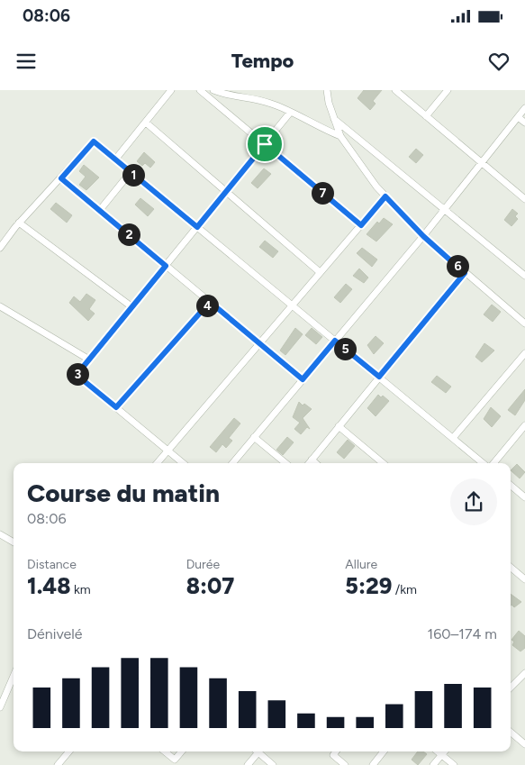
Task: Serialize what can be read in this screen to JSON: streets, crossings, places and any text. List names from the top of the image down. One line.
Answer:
{"page":{"status":"08:06","header":"Tempo","pins":["1","7","2","6","4","5","3"],"heading":["Course du matin","08:06"],"stats":[["Distance","1.48 km"],["Durée","8:07"],["Allure","5:29 /km"]],"chart":["Dénivelé","160–174 m"]}}
